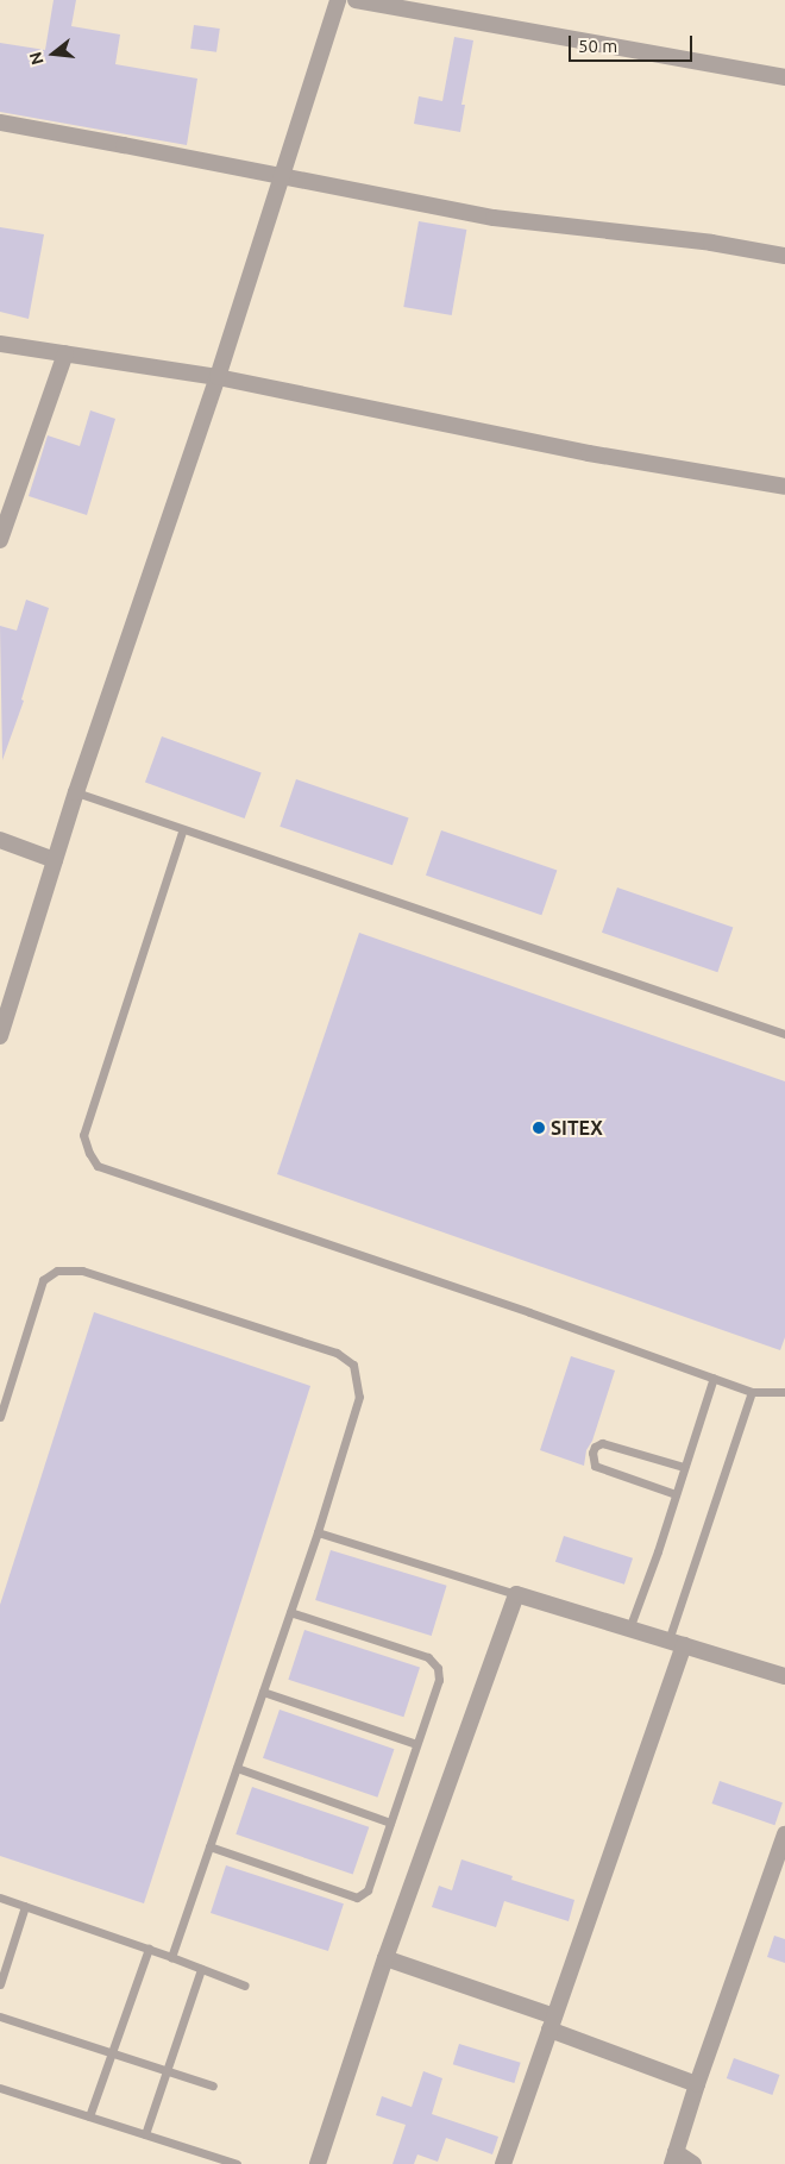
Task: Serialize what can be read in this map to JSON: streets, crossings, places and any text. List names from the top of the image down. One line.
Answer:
{"places":["SITEX"],"scale_bar":"50 m","north":"left"}
